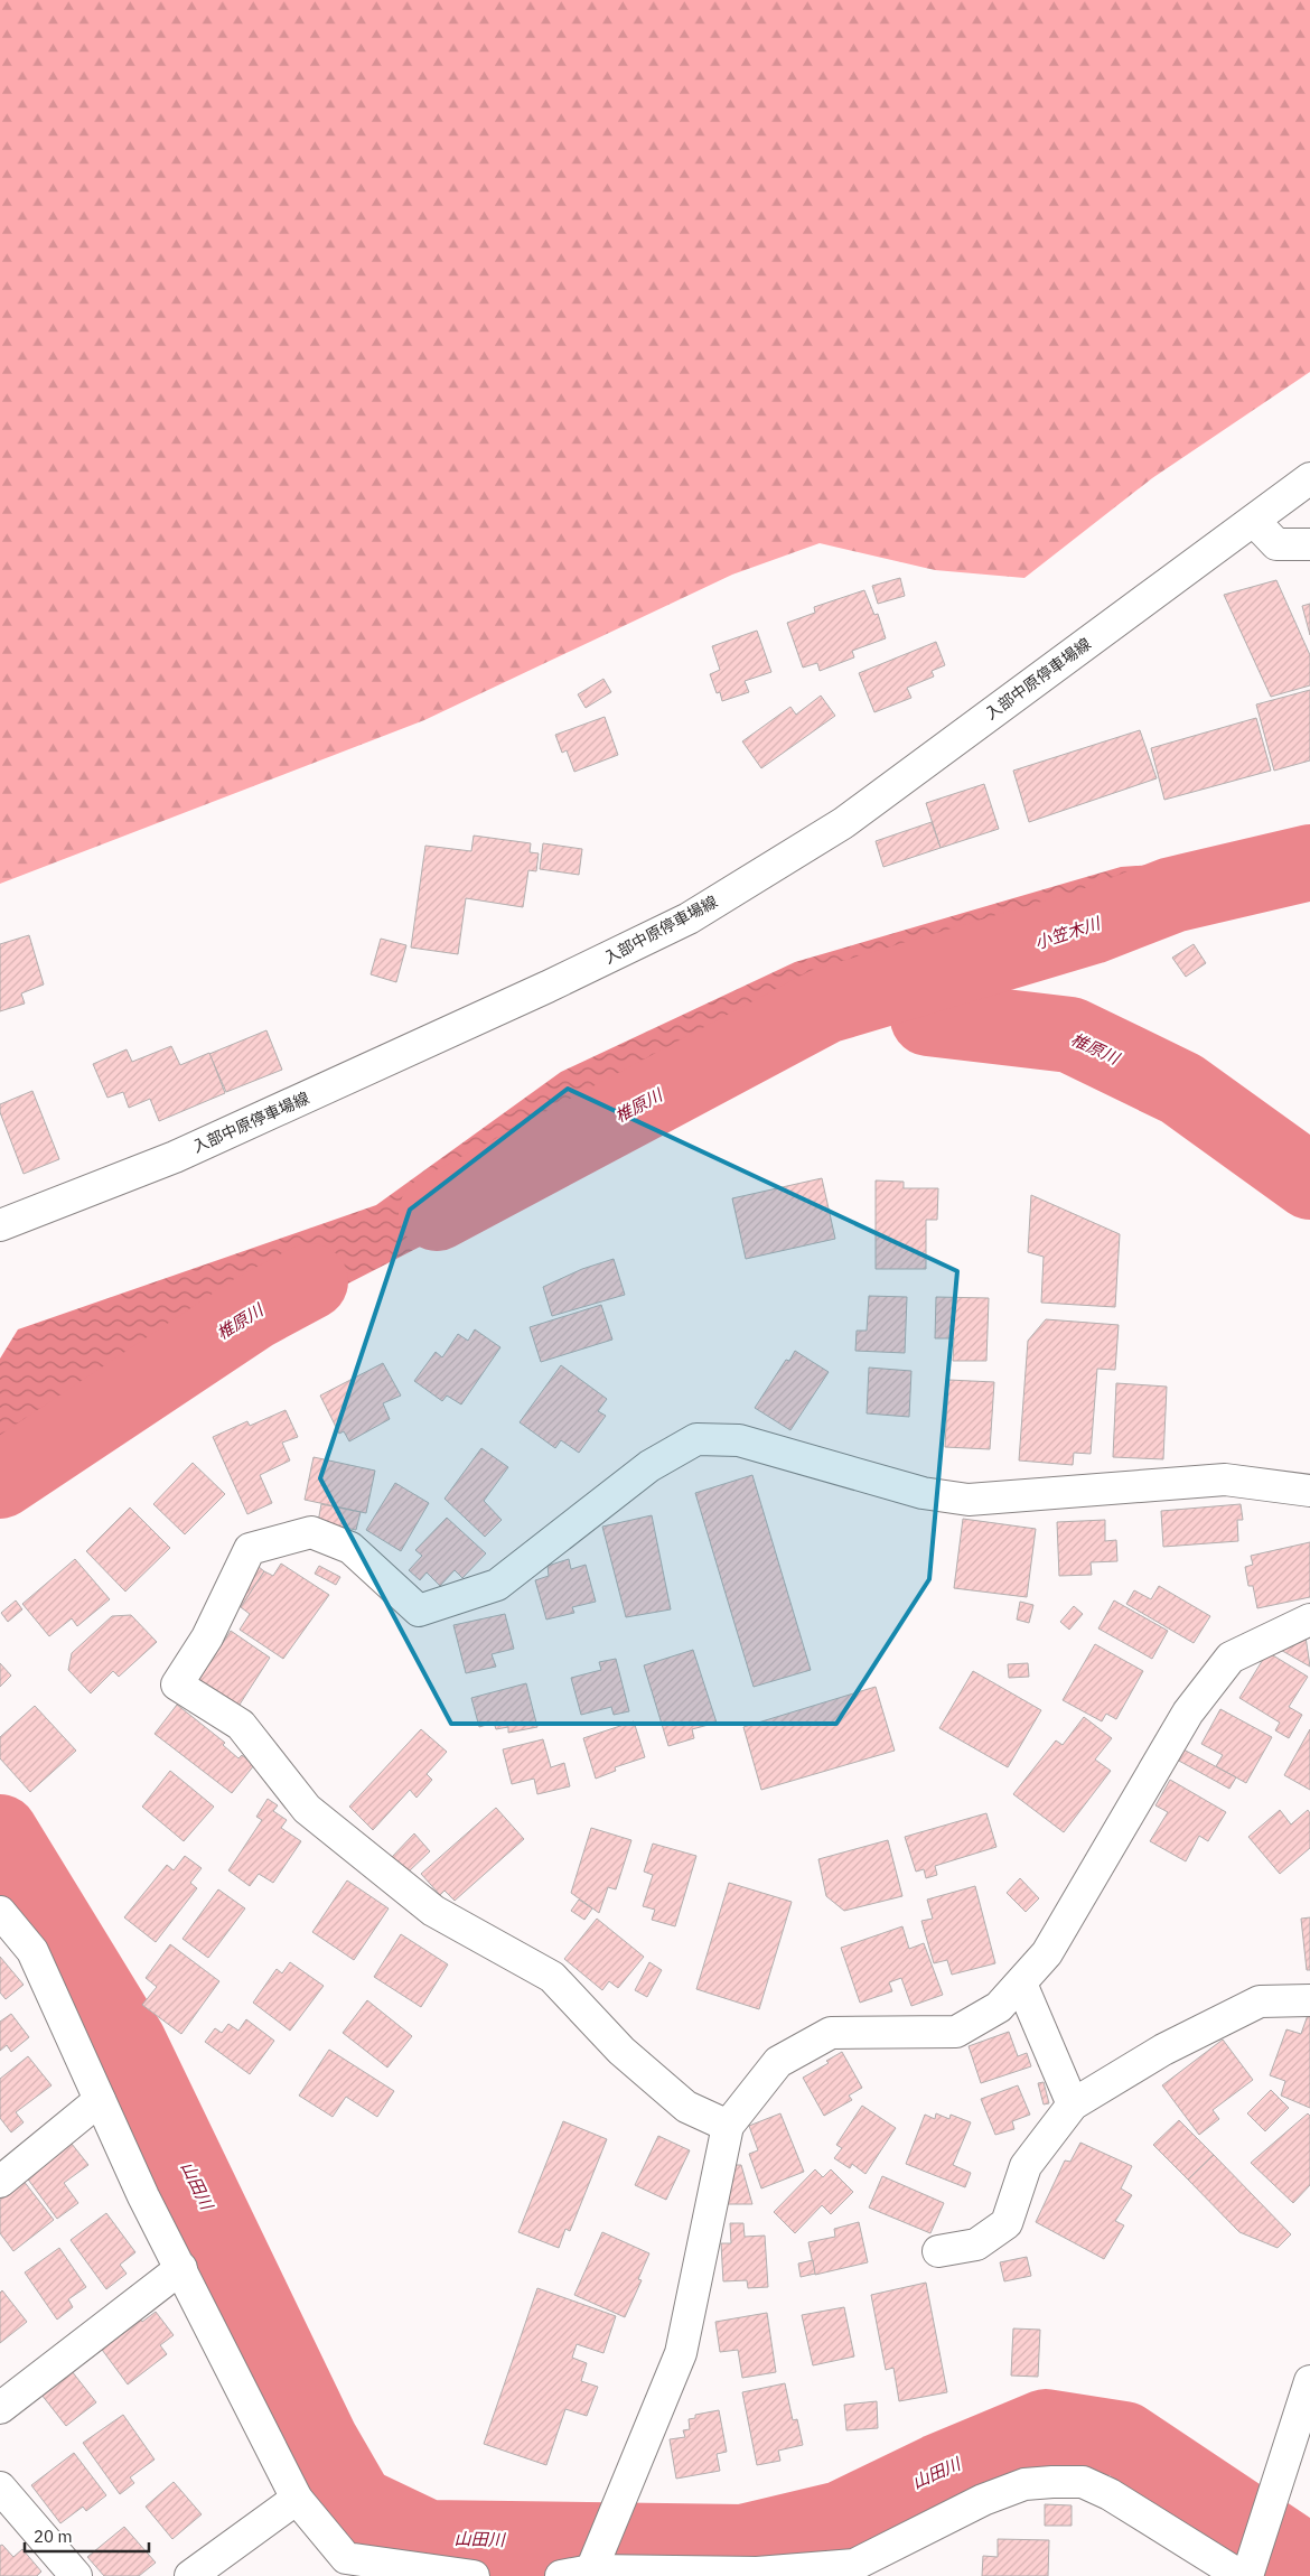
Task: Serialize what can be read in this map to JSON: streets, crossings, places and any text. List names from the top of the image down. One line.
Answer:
{"streets":{"street":["入部中原停車場線"]},"water":["小笠木川","椎原川","山田川"],"scale_bar":"20 m"}
